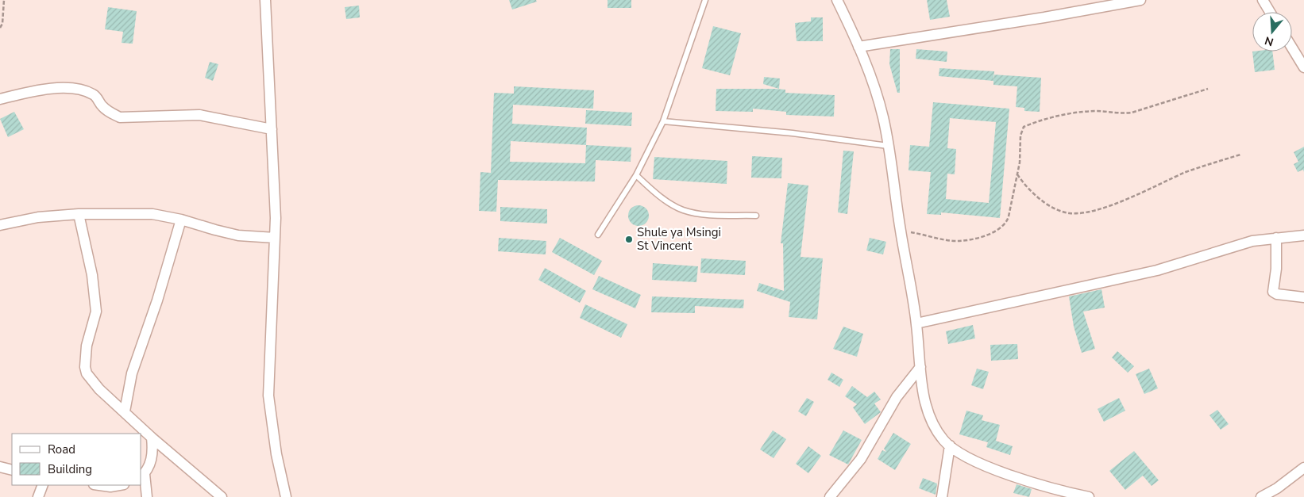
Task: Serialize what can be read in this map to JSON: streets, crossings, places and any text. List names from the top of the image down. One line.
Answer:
{"places":["Shule ya Msingi St Vincent"],"legend":["Road","Building"],"north":"bottom"}
